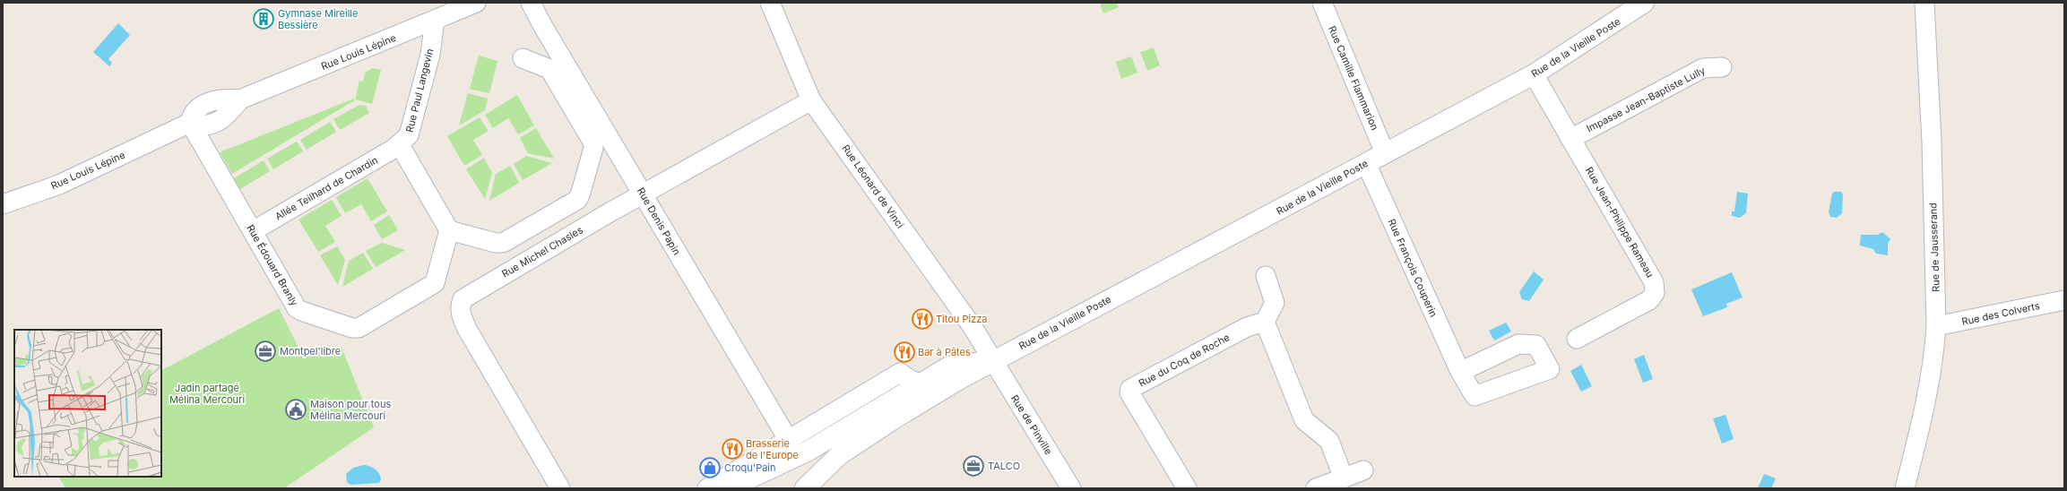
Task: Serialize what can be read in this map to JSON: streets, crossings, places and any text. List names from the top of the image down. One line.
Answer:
{"streets":{"main road":["Rue de la Vieille Poste"],"street":["Rue Louis Lépine","Rue Camille Flammarion","Rue Paul Langevin","Impasse Jean-Baptiste Lully","Rue Léonard de Vinci","Allée Teilhard de Chardin","Rue Denis Papin","Rue Jean-Philippe Rameau","Rue de Jausserand","Rue Michel Chasles","Rue Édouard Branly","Rue François Couperin","Rue des Colverts","Rue du Coq de Roche","Rue de Pinville"]},"crossings":[["Rue de la Vieille Poste","Rue Camille Flammarion"],["Rue de la Vieille Poste","Rue Léonard de Vinci"],["Rue de la Vieille Poste","Rue Jean-Philippe Rameau"],["Rue de la Vieille Poste","Rue François Couperin"],["Rue de la Vieille Poste","Rue de Pinville"],["Rue Louis Lépine","Rue Paul Langevin"],["Rue Louis Lépine","Rue Édouard Branly"],["Rue Paul Langevin","Allée Teilhard de Chardin"],["Impasse Jean-Baptiste Lully","Rue Jean-Philippe Rameau"],["Rue Léonard de Vinci","Rue Michel Chasles"],["Rue Léonard de Vinci","Rue de Pinville"],["Allée Teilhard de Chardin","Rue Édouard Branly"],["Rue Denis Papin","Rue Michel Chasles"],["Rue de Jausserand","Rue des Colverts"]],"parks":["Jadin partagé Mélina Mercouri"],"places":{"building":["Gymnase Mireille Bessière"],"restaurant":["Titou Pizza","Bar à Pâtes","Brasserie de l'Europe"],"office":["Montpel'libre","TALCO"],"public building":["Maison pour tous Mélina Mercouri"],"shop":["Croqu'Pain"]}}
